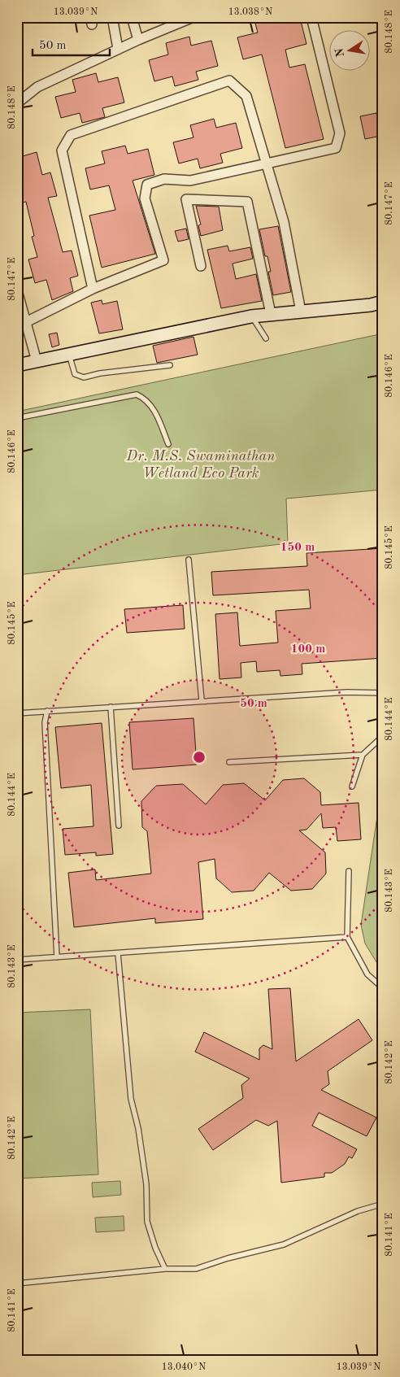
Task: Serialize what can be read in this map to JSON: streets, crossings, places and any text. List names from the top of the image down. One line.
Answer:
{"parks":["Dr. M.S. Swaminathan Wetland Eco Park"],"scale_bar":"50 m","north":"left","coordinates":["13.039°N","13.038°N","80.148°E","80.147°E","80.146°E","80.145°E","80.144°E","80.143°E","80.142°E","80.141°E","13.040°N"],"rings":["150 m","100 m","50 m"]}
